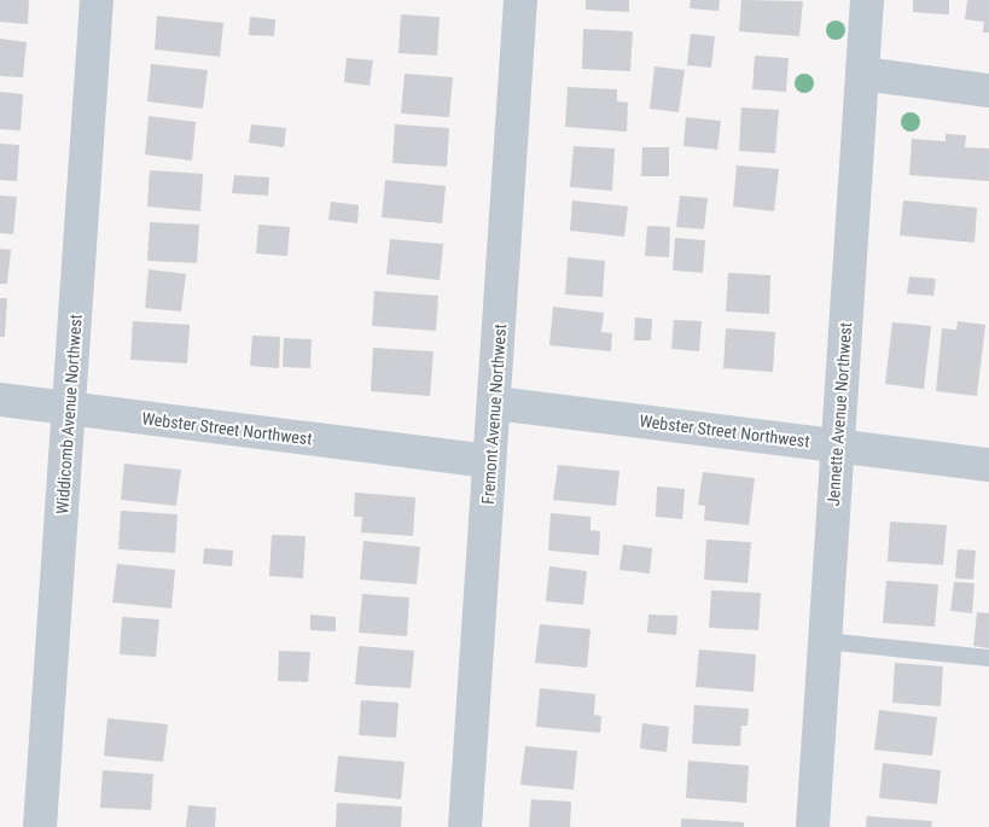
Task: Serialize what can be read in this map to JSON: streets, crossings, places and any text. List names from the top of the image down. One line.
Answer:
{"streets":{"street":["Widdicomb Avenue Northwest","Fremont Avenue Northwest","Jennette Avenue Northwest","Webster Street Northwest"]},"crossings":[["Widdicomb Avenue Northwest","Webster Street Northwest"],["Fremont Avenue Northwest","Webster Street Northwest"],["Jennette Avenue Northwest","Webster Street Northwest"]]}
